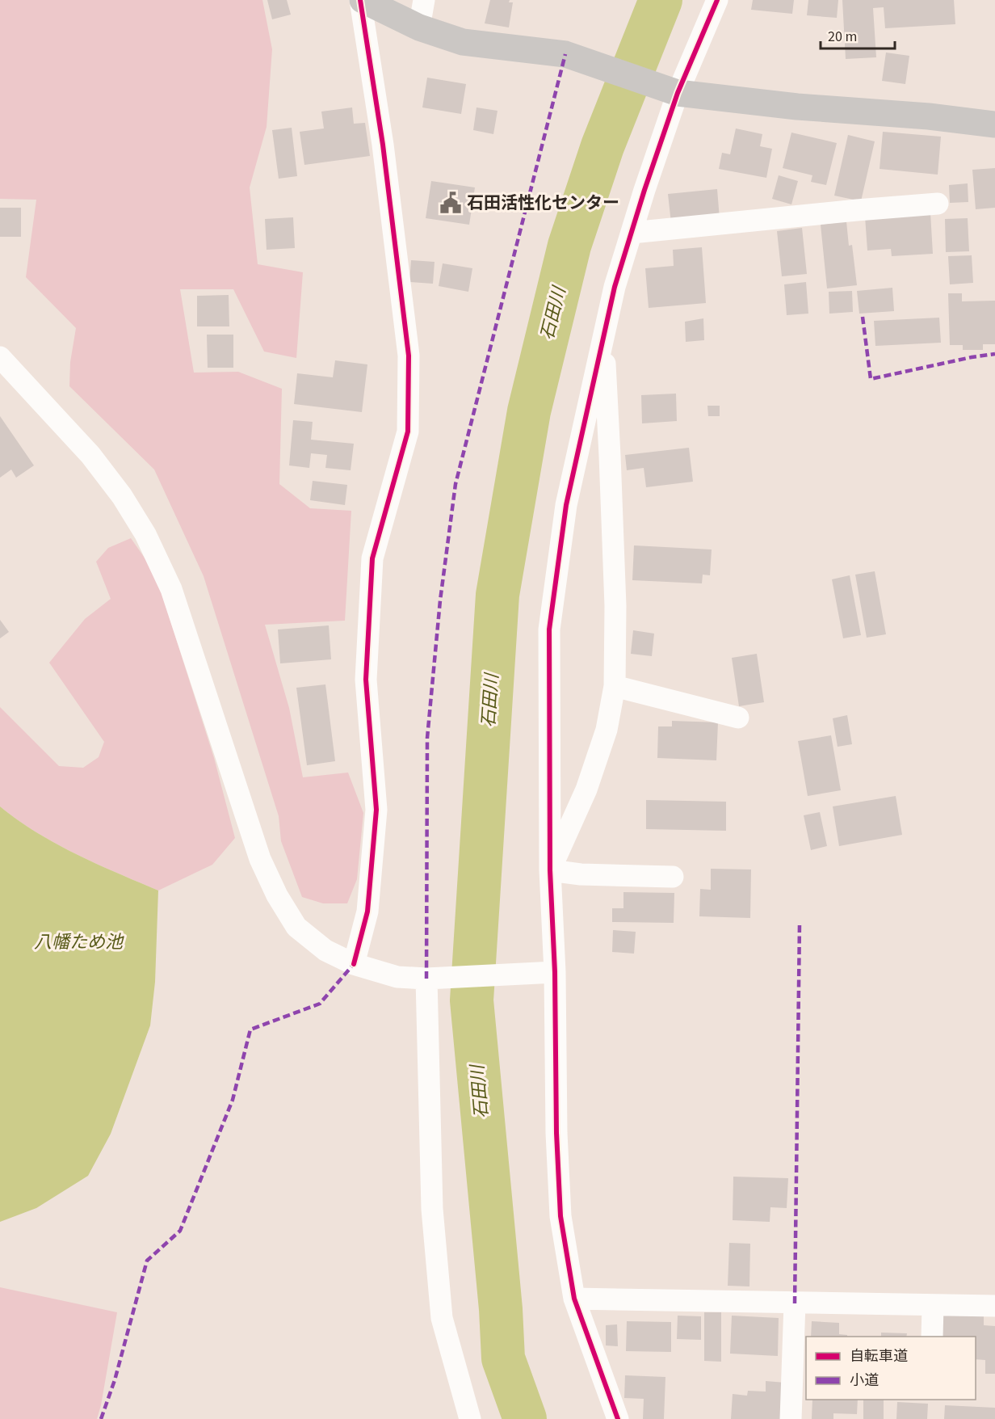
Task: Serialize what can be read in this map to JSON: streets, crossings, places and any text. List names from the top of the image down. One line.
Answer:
{"water":["石田川","八幡ため池"],"places":{"public building":["石田活性化センター"]},"legend":["自転車道","小道"],"scale_bar":"20 m"}
